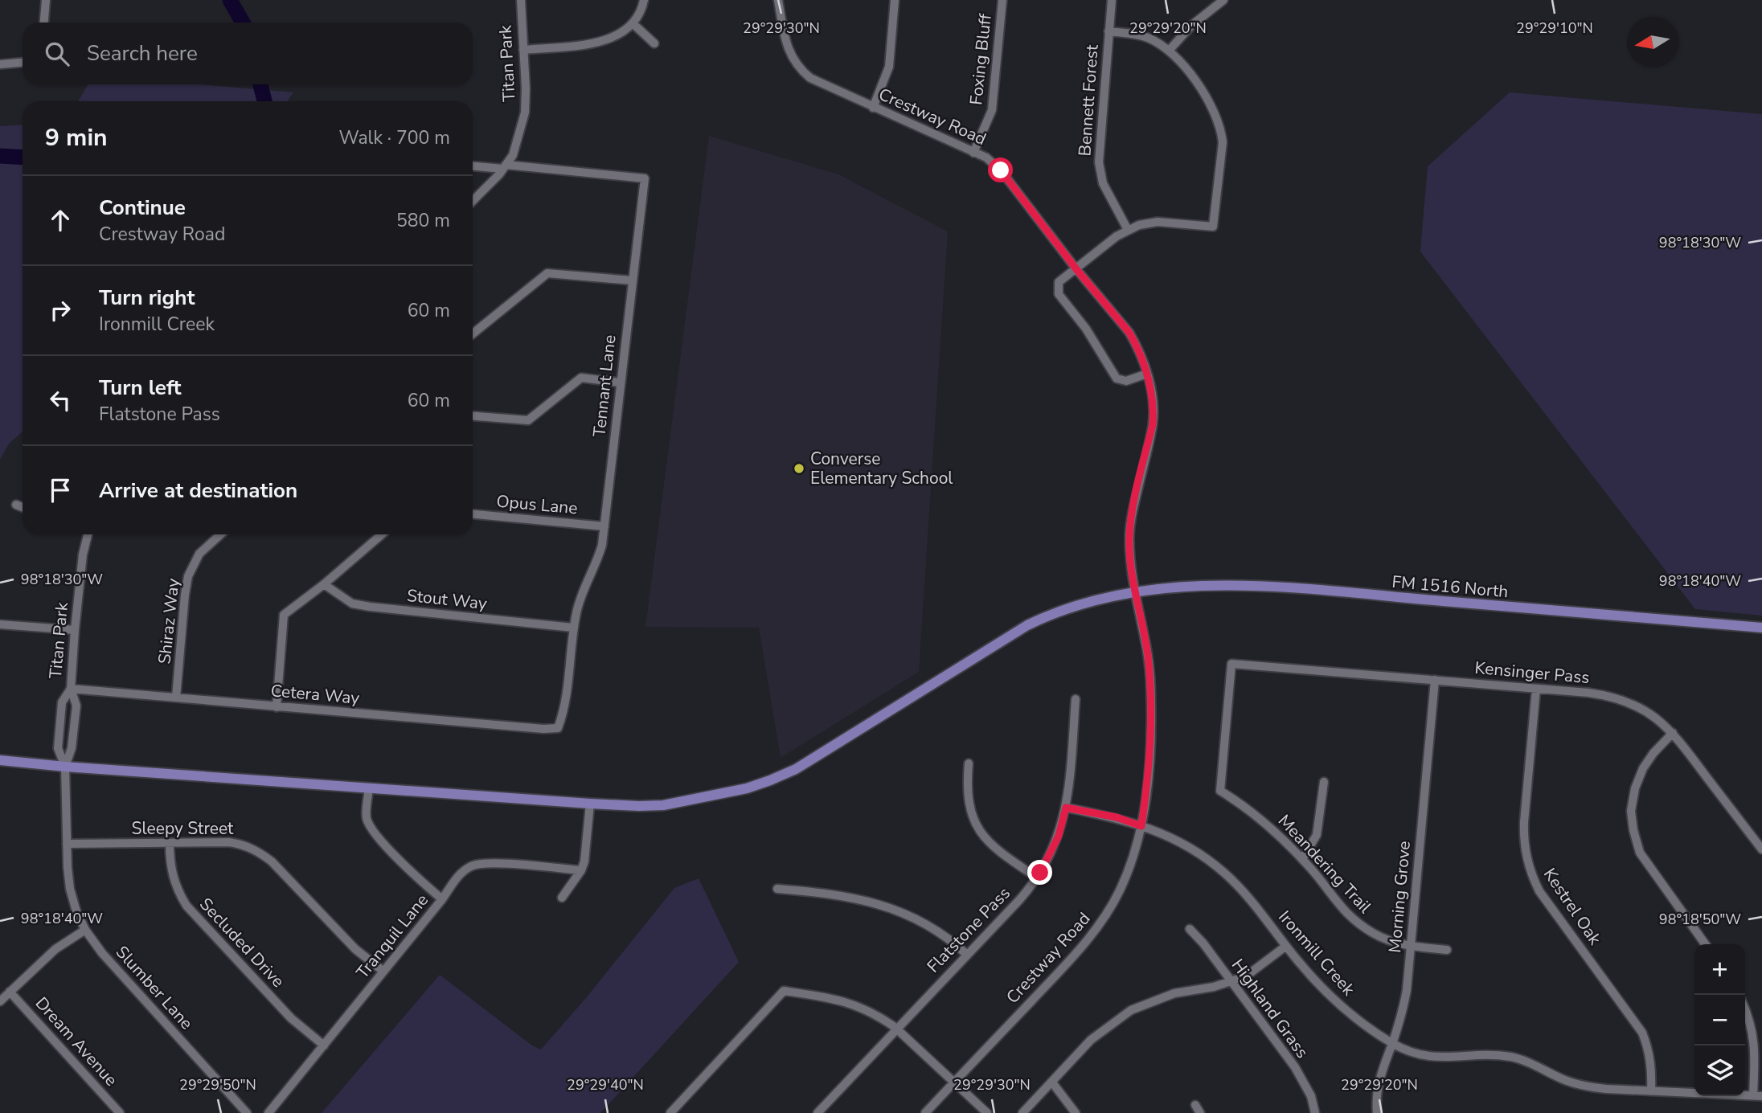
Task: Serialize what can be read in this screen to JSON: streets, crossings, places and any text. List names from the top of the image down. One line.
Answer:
{"streets":{"main road":["FM 1516 North"],"street":["Foxing Bluff","Titan Park","Bennett Forest","Crestway Road","Tennant Lane","Opus Lane","Stout Way","Shiraz Way","Kensinger Pass","Cetera Way","Sleepy Street","Meandering Trail","Morning Grove","Kestrel Oak","Flatstone Pass","Tranquil Lane","Secluded Drive","Ironmill Creek","Slumber Lane","Highland Grass","Dream Avenue"]},"crossings":[["Foxing Bluff","Crestway Road"],["Titan Park","Tennant Lane"],["Titan Park","Cetera Way"],["Crestway Road","FM 1516 North"],["Crestway Road","Ironmill Creek"],["Tennant Lane","Opus Lane"],["Tennant Lane","Stout Way"],["Tennant Lane","Cetera Way"],["FM 1516 North","Slumber Lane"],["Shiraz Way","Cetera Way"],["Kensinger Pass","Meandering Trail"],["Kensinger Pass","Morning Grove"],["Kensinger Pass","Kestrel Oak"],["Sleepy Street","Tranquil Lane"],["Sleepy Street","Secluded Drive"],["Sleepy Street","Slumber Lane"],["Meandering Trail","Morning Grove"],["Morning Grove","Ironmill Creek"],["Kestrel Oak","Ironmill Creek"],["Flatstone Pass","Ironmill Creek"],["Tranquil Lane","Secluded Drive"]],"places":["Converse Elementary School"],"north":"left","page":{"search":"Search here","heading":["9 min","Walk · 700 m"],"list":[["Continue","Crestway Road","580 m"],["Turn right","Ironmill Creek","60 m"],["Turn left","Flatstone Pass","60 m"],"Arrive at destination"],"map_buttons":["+","−"]},"coordinates":["29°29'30\"N","29°29'20\"N","29°29'10\"N","98°18'30\"W","98°18'40\"W","98°18'50\"W","29°29'50\"N","29°29'40\"N"]}
